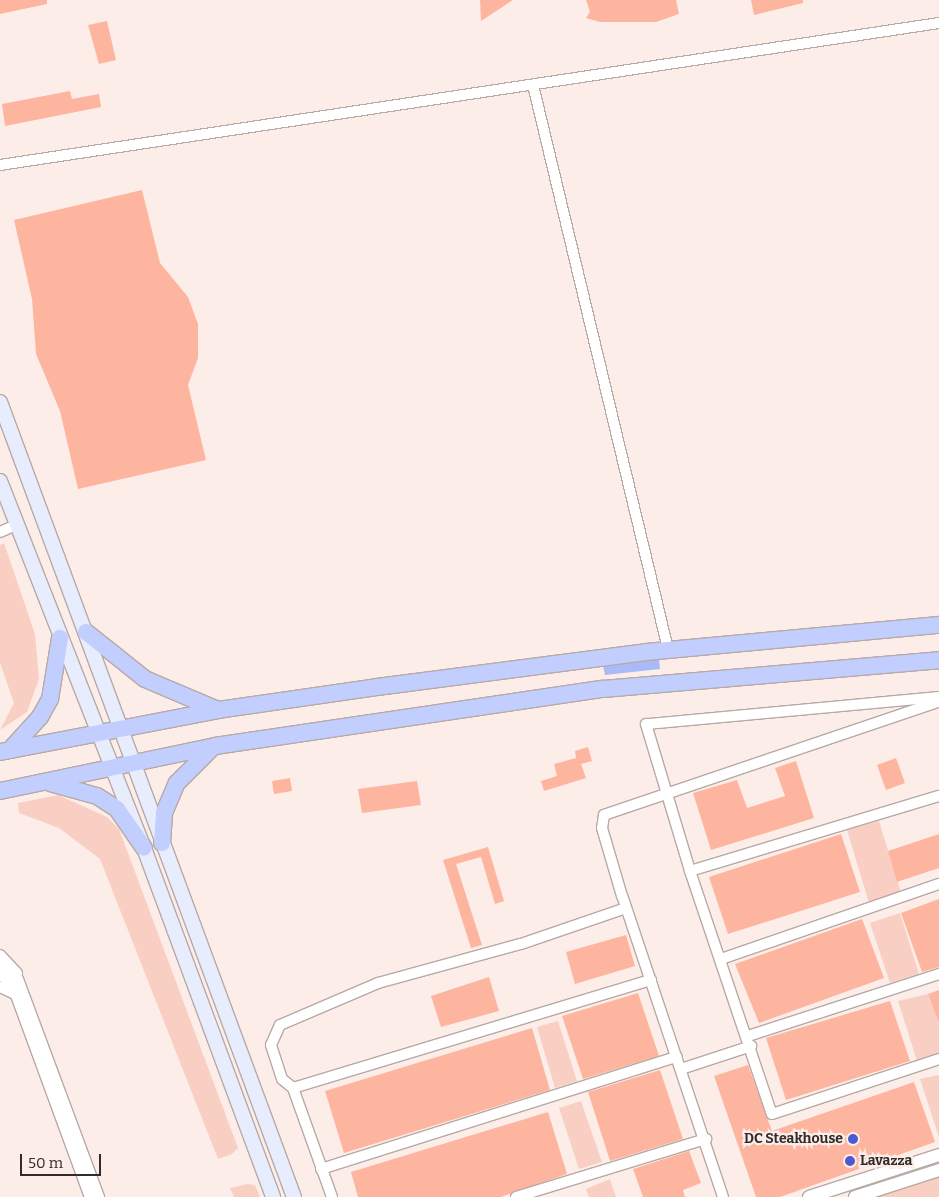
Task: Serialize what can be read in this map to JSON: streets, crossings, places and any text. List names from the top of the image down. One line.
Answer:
{"places":["DC Steakhouse","Lavazza"],"scale_bar":"50 m"}
